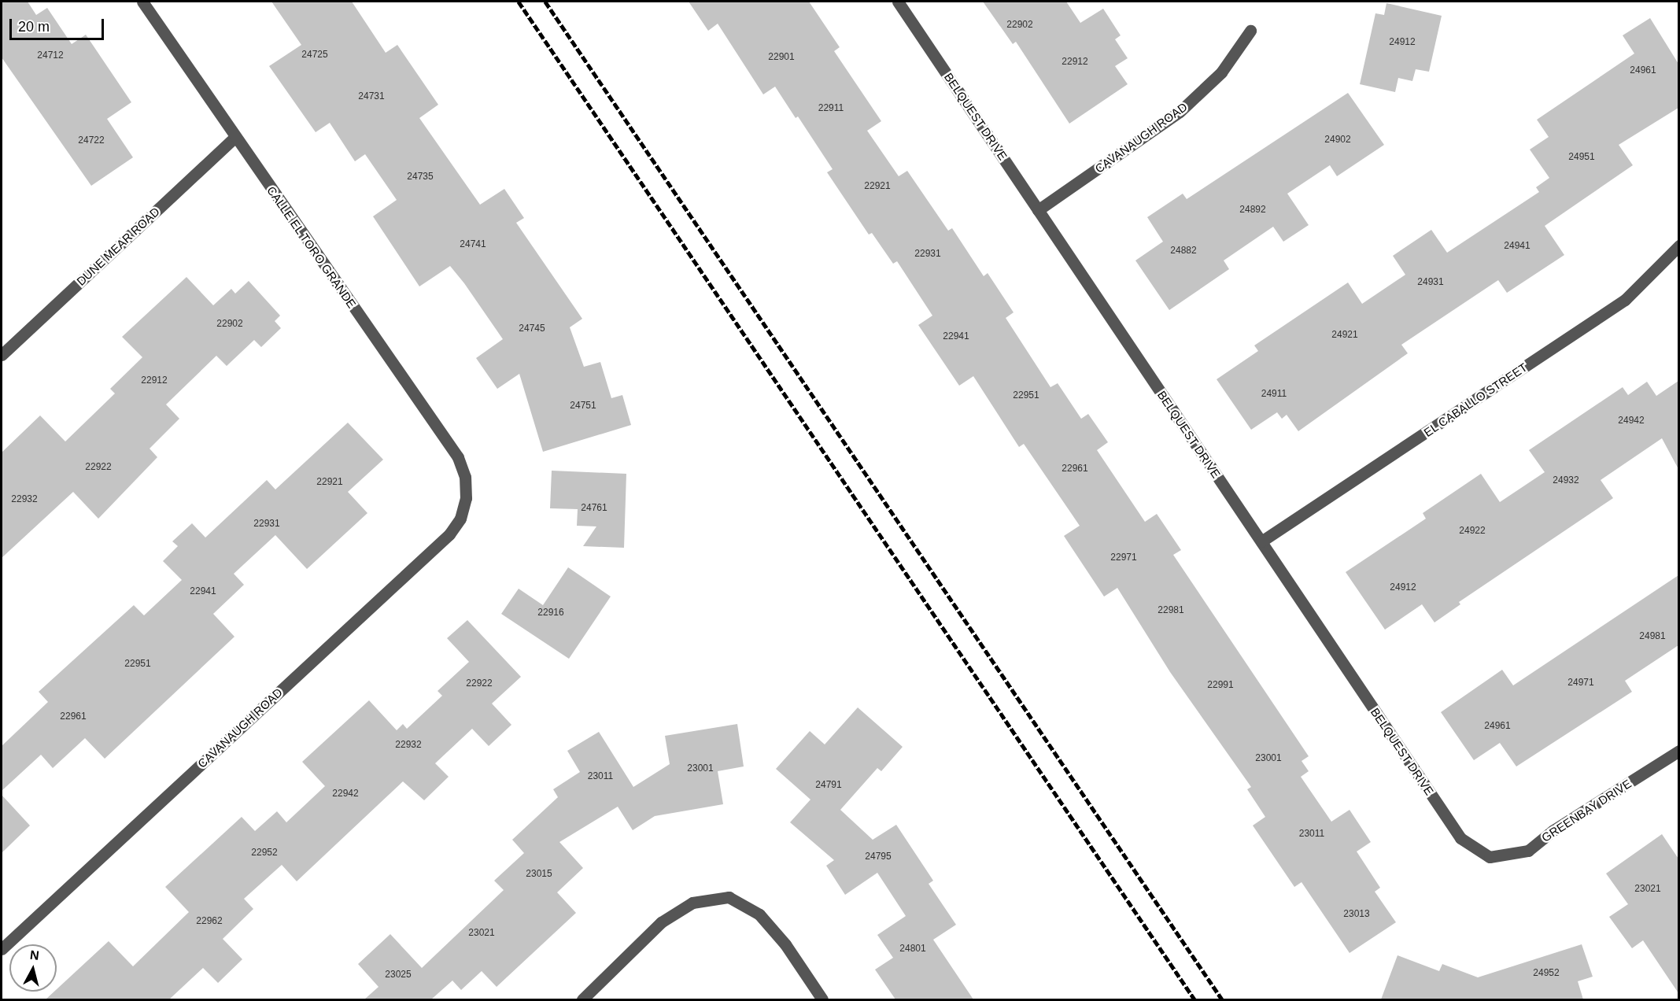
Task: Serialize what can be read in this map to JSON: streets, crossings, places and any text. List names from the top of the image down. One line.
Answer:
{"streets":{"street":["BELQUEST DRIVE","CAVANAUGH ROAD","DUNE MEAR ROAD","CALLE EL TORO GRANDE","EL CABALLO STREET","GREENBAY DRIVE"]},"crossings":[["BELQUEST DRIVE","CAVANAUGH ROAD"],["BELQUEST DRIVE","EL CABALLO STREET"],["BELQUEST DRIVE","GREENBAY DRIVE"],["CAVANAUGH ROAD","CALLE EL TORO GRANDE"],["DUNE MEAR ROAD","CALLE EL TORO GRANDE"]],"house_numbers":["22902","24912","24725","24712","22901","22912","24961","24731","22911","24902","24722","24951","24735","22921","24892","24741","24941","24882","22931","24931","22902","24745","24921","22941","22912","24911","22951","24751","24942","22922","22961","24932","22921","22932","24761","22931","24922","22971","24912","22941","22981","22916","24981","22951","24971","22922","22991","22961","24961","22932","23001","23001","23011","24791","22942","23011","22952","24795","23015","23021","23013","22962","23021","24801","24952","23025"],"scale_bar":"20 m","north":"top"}
